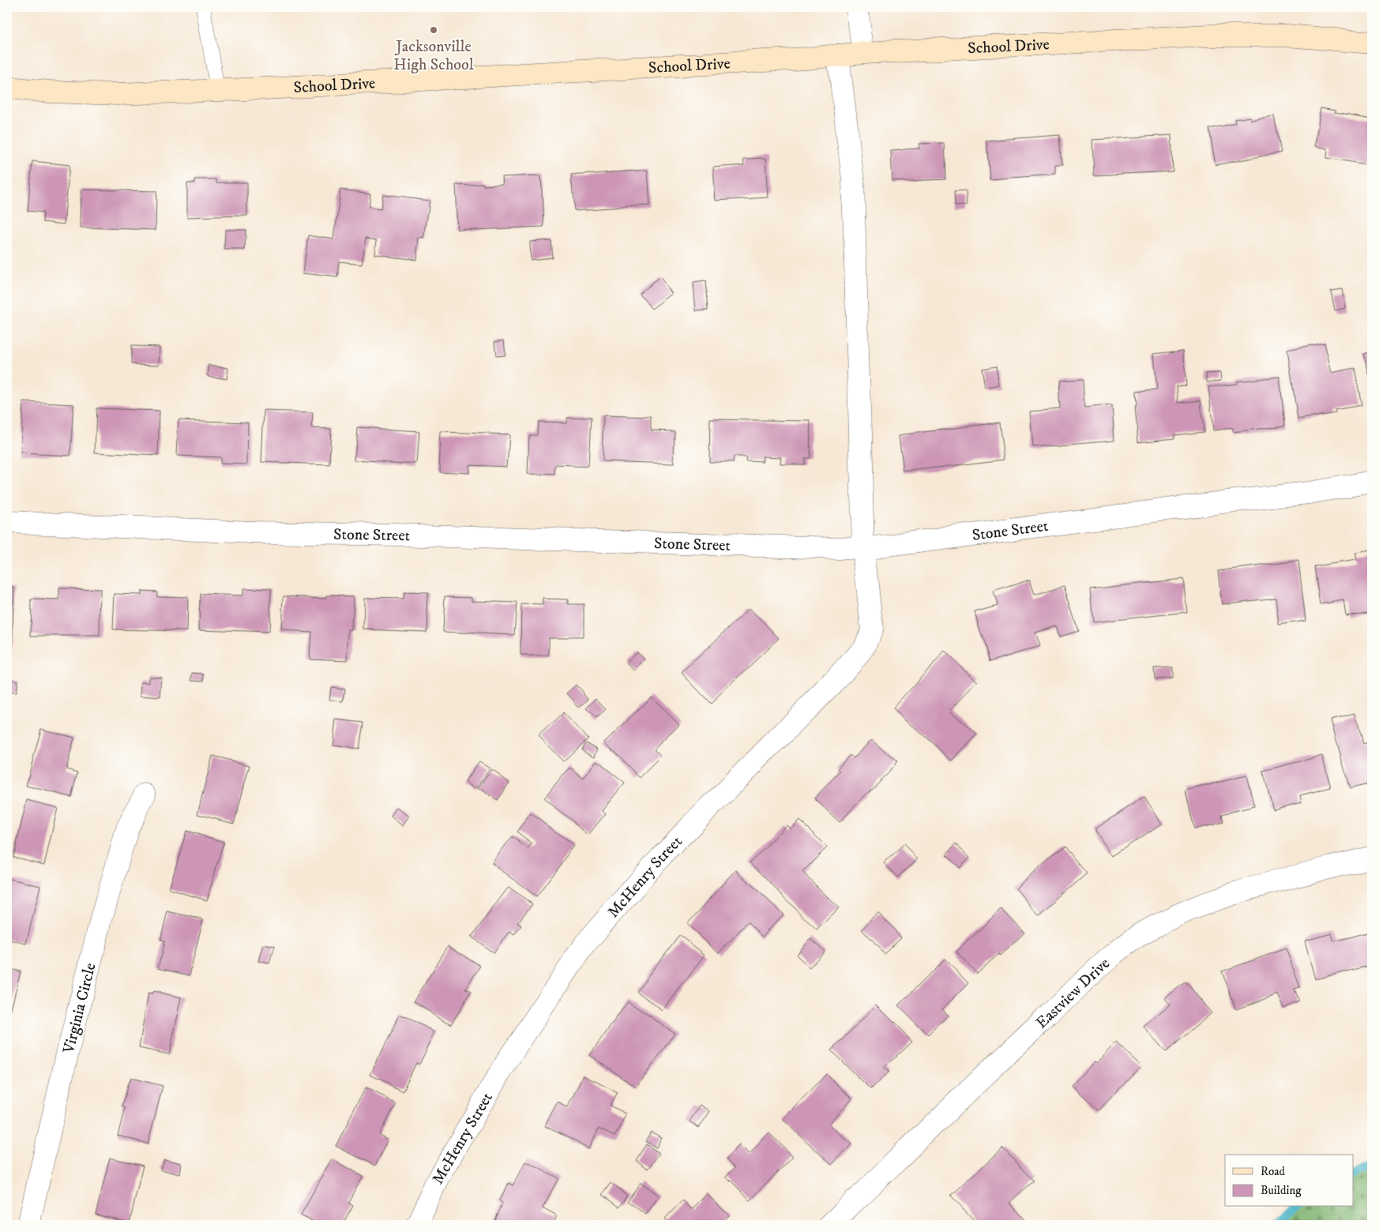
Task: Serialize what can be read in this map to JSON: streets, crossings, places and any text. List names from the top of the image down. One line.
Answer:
{"streets":{"street":["School Drive","Stone Street","McHenry Street","Eastview Drive","Virginia Circle"]},"crossings":[["School Drive","McHenry Street"],["Stone Street","McHenry Street"]],"places":["Jacksonville High School"],"legend":["Road","Building"]}
